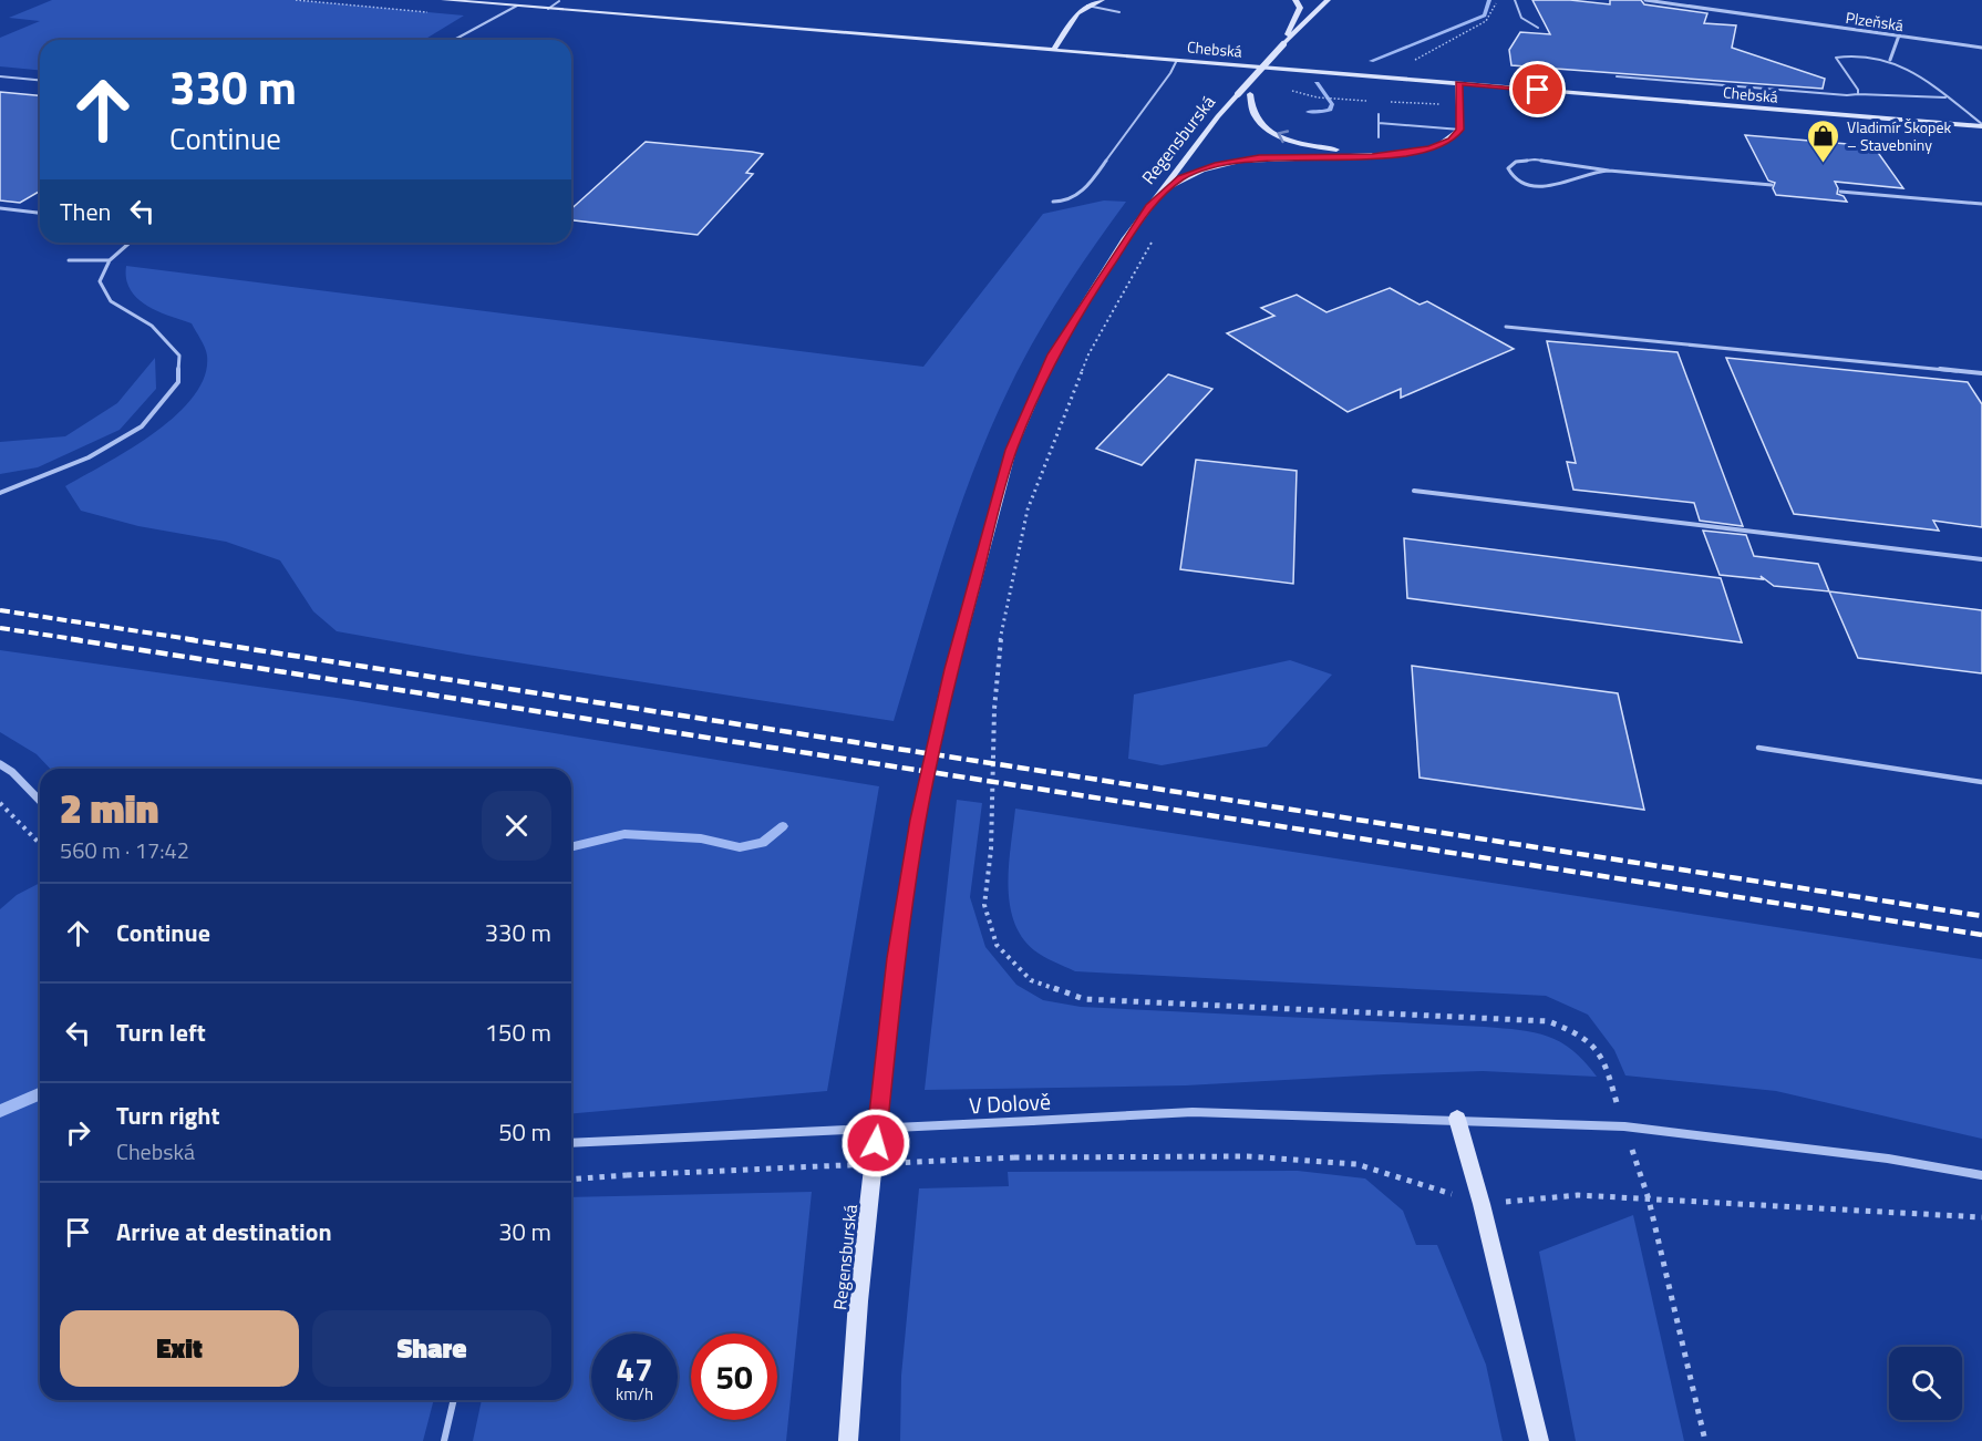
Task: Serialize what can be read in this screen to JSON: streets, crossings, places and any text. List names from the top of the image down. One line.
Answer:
{"streets":{"main road":["Chebská","Regensburská"],"street":["Plzeňská","V Dolově"]},"places":{"shop":["Vladimír Škopek – Stavebniny"]},"page":{"turn":["330 m","Continue"],"then":"Then","heading":["2 min","560 m · 17:42"],"list":[{"name":"Continue","value":"330 m"},{"name":"Turn left","value":"150 m"},{"name":"Turn right","note":"Chebská","value":"50 m"},{"name":"Arrive at destination","value":"30 m"}],"buttons":["Exit","Share"],"speed":"47 km/h","limit":"50"}}
